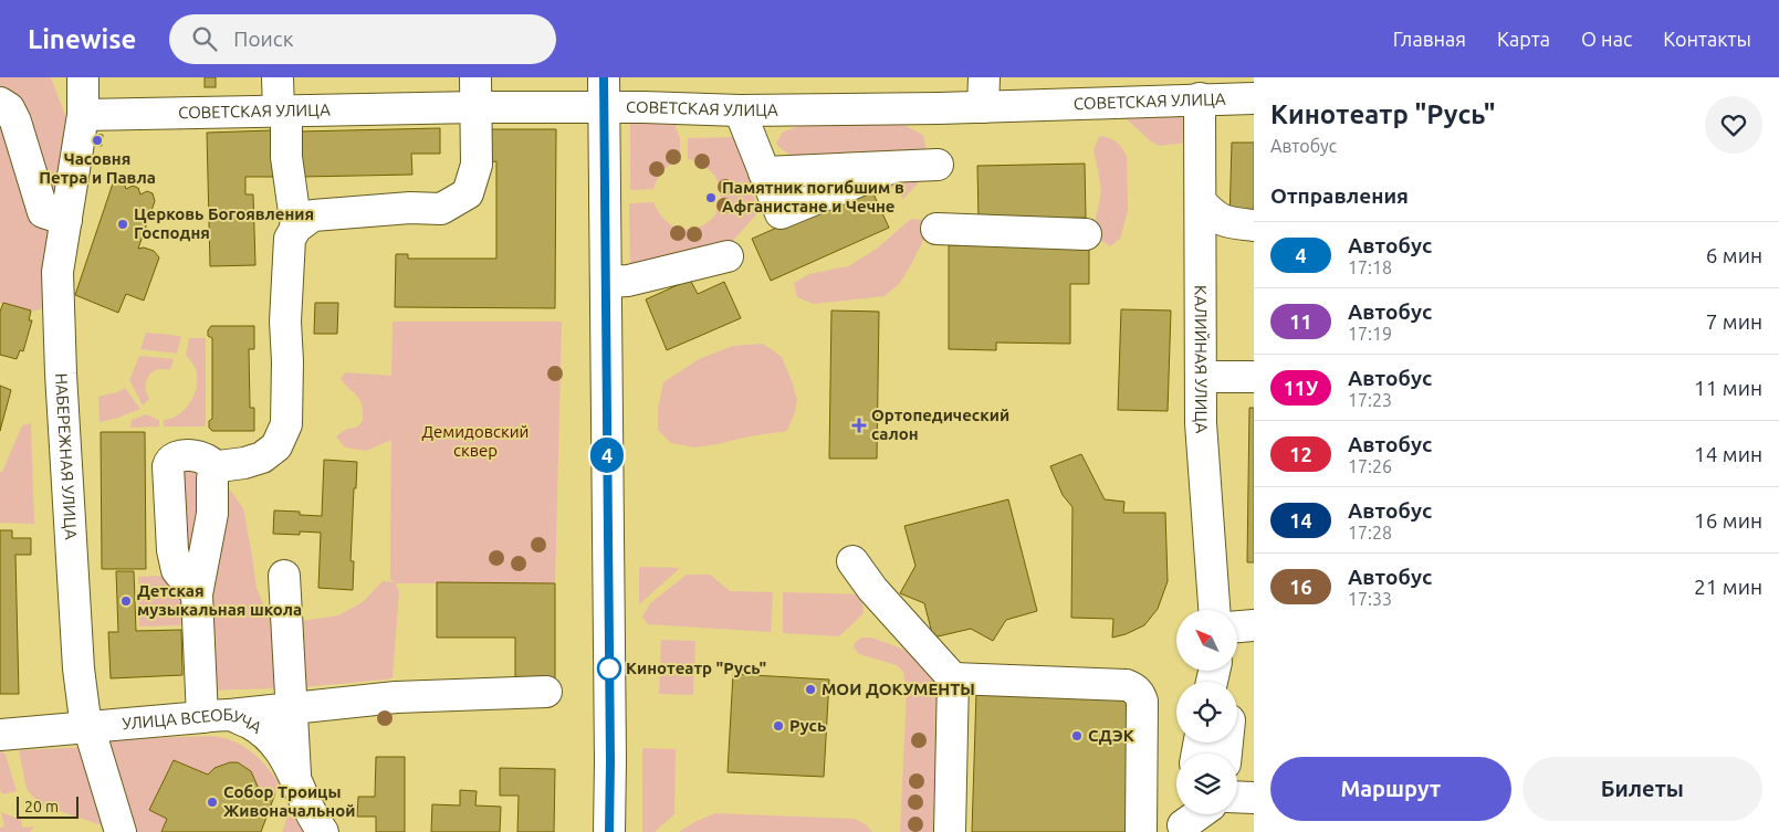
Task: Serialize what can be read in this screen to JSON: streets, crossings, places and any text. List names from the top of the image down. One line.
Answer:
{"streets":{"street":["СОВЕТСКАЯ УЛИЦА","КАЛИЙНАЯ УЛИЦА","НАБЕРЕЖНАЯ УЛИЦА","УЛИЦА ВСЕОБУЧА"]},"crossings":[["СОВЕТСКАЯ УЛИЦА","КАЛИЙНАЯ УЛИЦА"],["СОВЕТСКАЯ УЛИЦА","НАБЕРЕЖНАЯ УЛИЦА"],["НАБЕРЕЖНАЯ УЛИЦА","УЛИЦА ВСЕОБУЧА"]],"parks":["Демидовский сквер"],"places":{"other":["Часовня Петра и Павла","Памятник погибшим в Афганистане и Чечне","Церковь Богоявления Господня","Детская музыкальная школа","Кинотеатр \"Русь\"","МОИ ДОКУМЕНТЫ","Русь","СДЭК","Собор Троицы Живоначальной"],"health":["Ортопедический салон"]},"lines":["bus line 4"],"scale_bar":"20 m","north":"top left","page":{"header":"Linewise","search":"Поиск","nav":["Главная","Карта","О нас","Контакты"],"on_map":"4","heading":[["Кинотеатр \"Русь\"","Автобус"],"Отправления"],"list":[{"mark":"4","name":"Автобус","note":"17:18","value":"6 мин"},{"mark":"11","name":"Автобус","note":"17:19","value":"7 мин"},{"mark":"11У","name":"Автобус","note":"17:23","value":"11 мин"},{"mark":"12","name":"Автобус","note":"17:26","value":"14 мин"},{"mark":"14","name":"Автобус","note":"17:28","value":"16 мин"},{"mark":"16","name":"Автобус","note":"17:33","value":"21 мин"}],"buttons":["Маршрут","Билеты"],"scale":"20 m"}}
